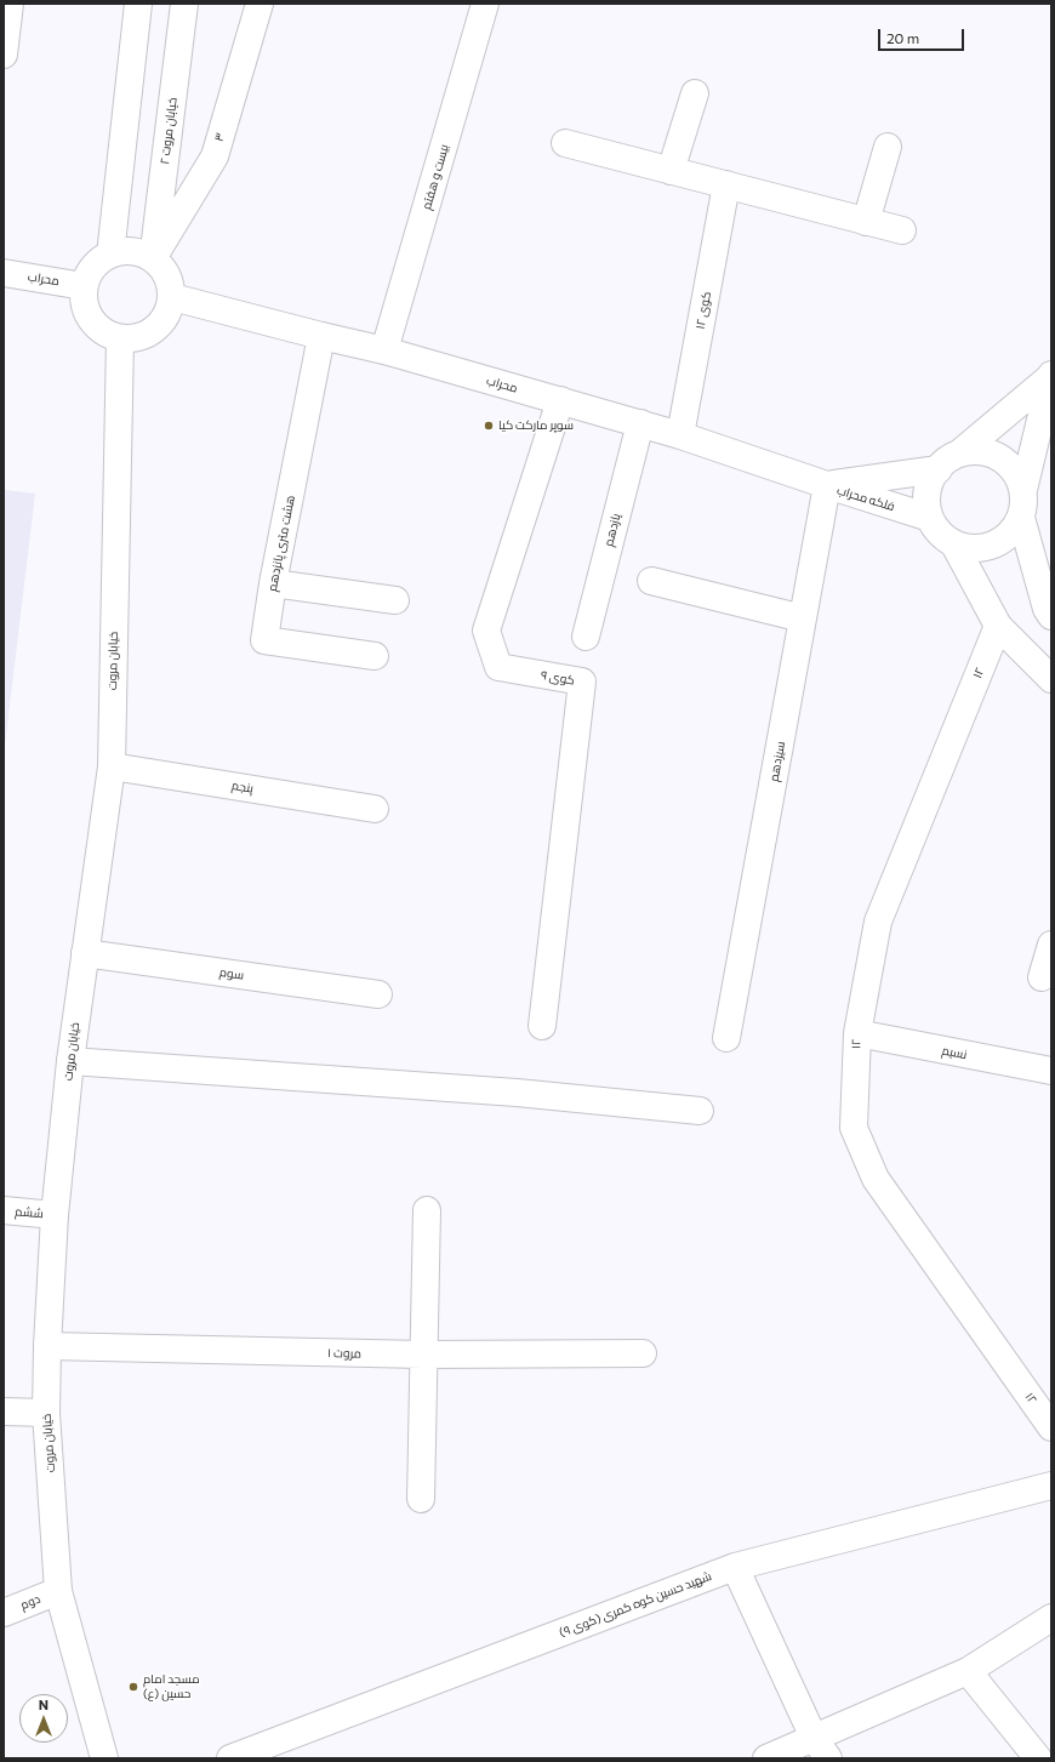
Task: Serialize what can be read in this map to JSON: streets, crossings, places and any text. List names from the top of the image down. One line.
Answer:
{"streets":{"street":["خیابان مروت ۲","۳","بیست و هفتم","محراب","کوی ۱۲","فلکه محراب","یازدهم","هشت متری پانزدهم","خیابان مروت","۱۲","کوی ۹","سیزدهم","پنجم","سوم","نسیم","ششم","مروت ۱","دوم","شهید حسین کوه کمری (کوی ۹)"]},"crossings":[["خیابان مروت ۲","۳"],["خیابان مروت ۲","محراب"],["خیابان مروت ۲","خیابان مروت"],["۳","محراب"],["۳","خیابان مروت"],["بیست و هفتم","محراب"],["محراب","کوی ۱۲"],["محراب","فلکه محراب"],["محراب","یازدهم"],["محراب","هشت متری پانزدهم"],["محراب","خیابان مروت"],["محراب","کوی ۹"],["محراب","سیزدهم"],["فلکه محراب","سیزدهم"],["خیابان مروت","پنجم"],["خیابان مروت","سوم"],["خیابان مروت","ششم"],["خیابان مروت","مروت ۱"],["خیابان مروت","دوم"],["۱۲","نسیم"]],"places":["سوپر مارکت کیا","مسجد امام حسین (ع)"],"scale_bar":"20 m","north":"top"}
